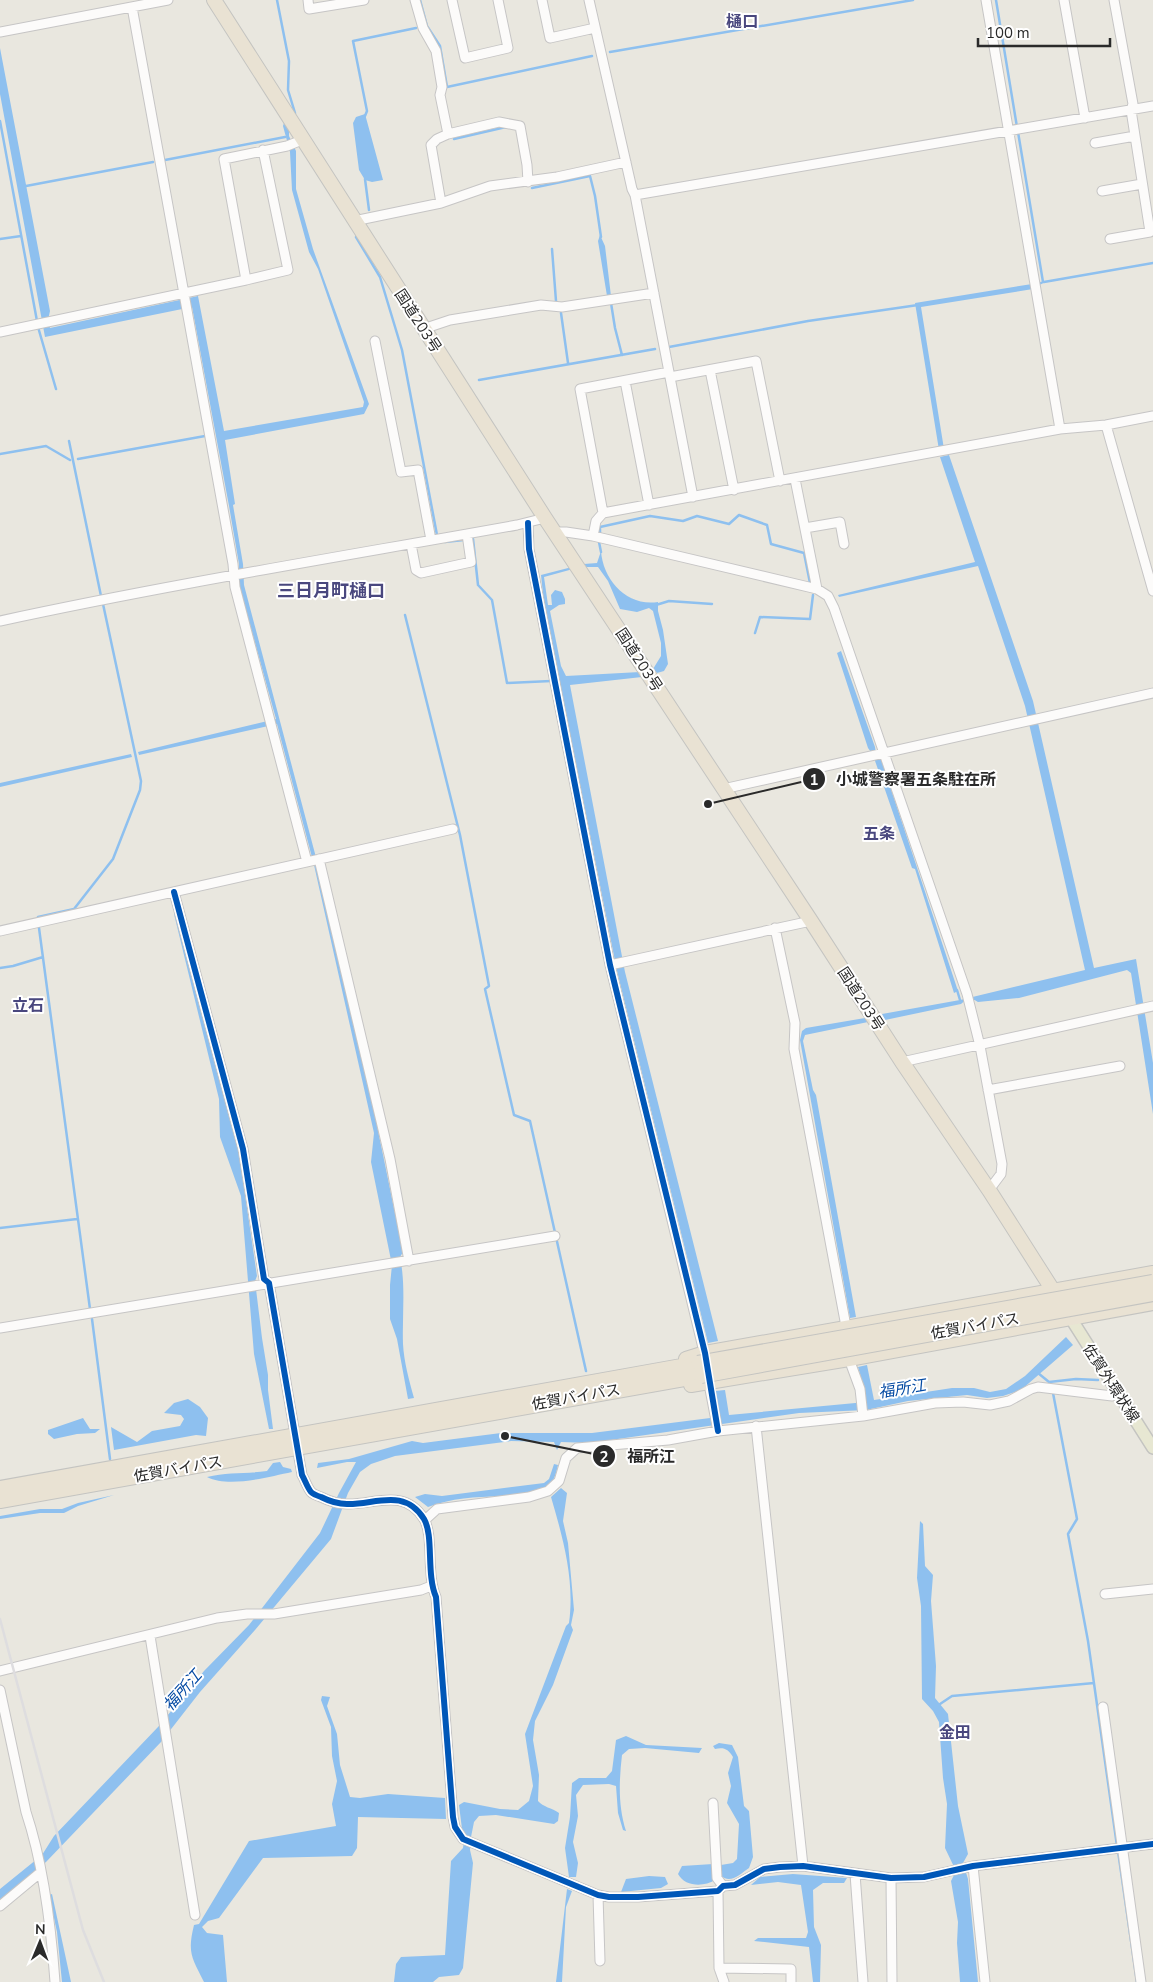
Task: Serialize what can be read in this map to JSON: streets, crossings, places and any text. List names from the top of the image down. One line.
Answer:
{"streets":{"highway":["国道203号","佐賀バイパス"],"main road":["佐賀外環状線"]},"crossings":[["国道203号","佐賀外環状線"]],"districts":["樋口","三日月町樋口","五条","立石","金田"],"water":["福所江"],"places":["小城警察署五条駐在所","福所江"],"scale_bar":"100 m","north":"top"}
